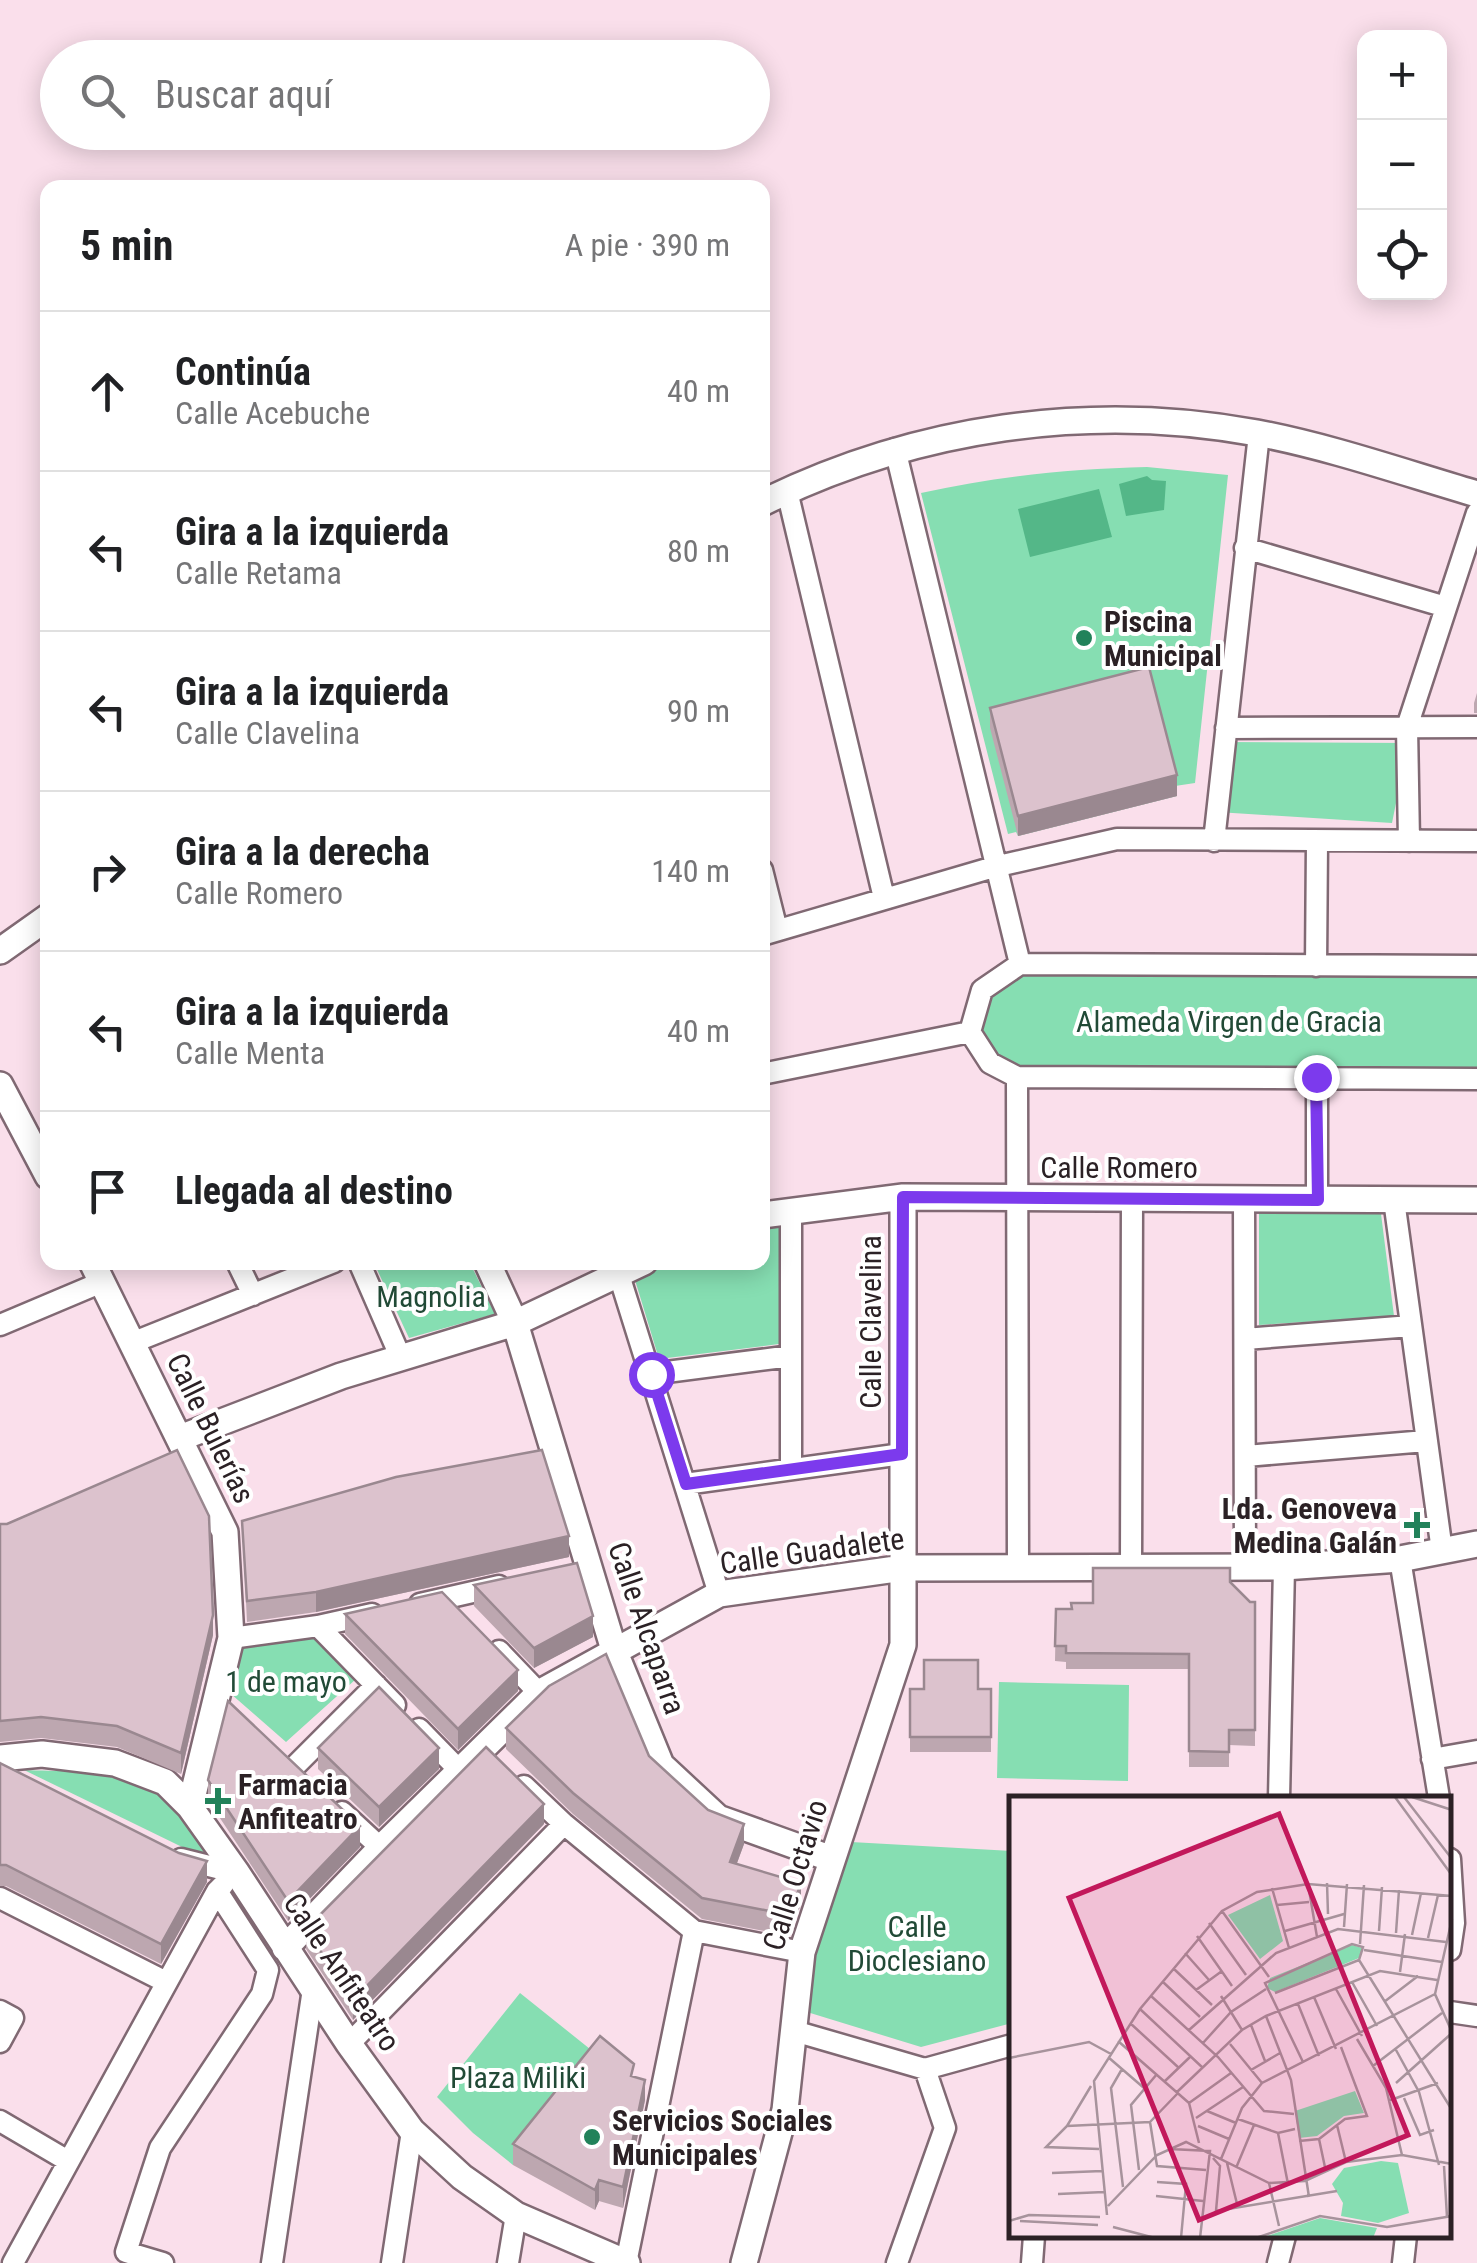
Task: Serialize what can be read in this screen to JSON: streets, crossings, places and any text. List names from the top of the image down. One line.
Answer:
{"streets":{"street":["Calle Romero","Calle Clavelina","Calle Bulerías","Calle Guadalete","Calle Alcaparra","Calle Octavio","Calle Anfiteatro"]},"crossings":[["Calle Romero","Calle Clavelina"],["Calle Clavelina","Calle Guadalete"],["Calle Clavelina","Calle Octavio"],["Calle Bulerías","Calle Anfiteatro"],["Calle Guadalete","Calle Alcaparra"],["Calle Guadalete","Calle Octavio"],["Calle Guadalete","Calle Anfiteatro"],["Calle Alcaparra","Calle Octavio"]],"parks":["Alameda Virgen de Gracia","Magnolia","1 de mayo","Calle Dioclesiano","Plaza Miliki"],"places":{"other":["Piscina Municipal","Servicios Sociales Municipales"],"health":["Lda. Genoveva Medina Galán","Farmacia Anfiteatro"]},"page":{"map_buttons":["+","−"],"search":"Buscar aquí","heading":["5 min","A pie · 390 m"],"list":[["Continúa","Calle Acebuche","40 m"],["Gira a la izquierda","Calle Retama","80 m"],["Gira a la izquierda","Calle Clavelina","90 m"],["Gira a la derecha","Calle Romero","140 m"],["Gira a la izquierda","Calle Menta","40 m"],"Llegada al destino"]}}
